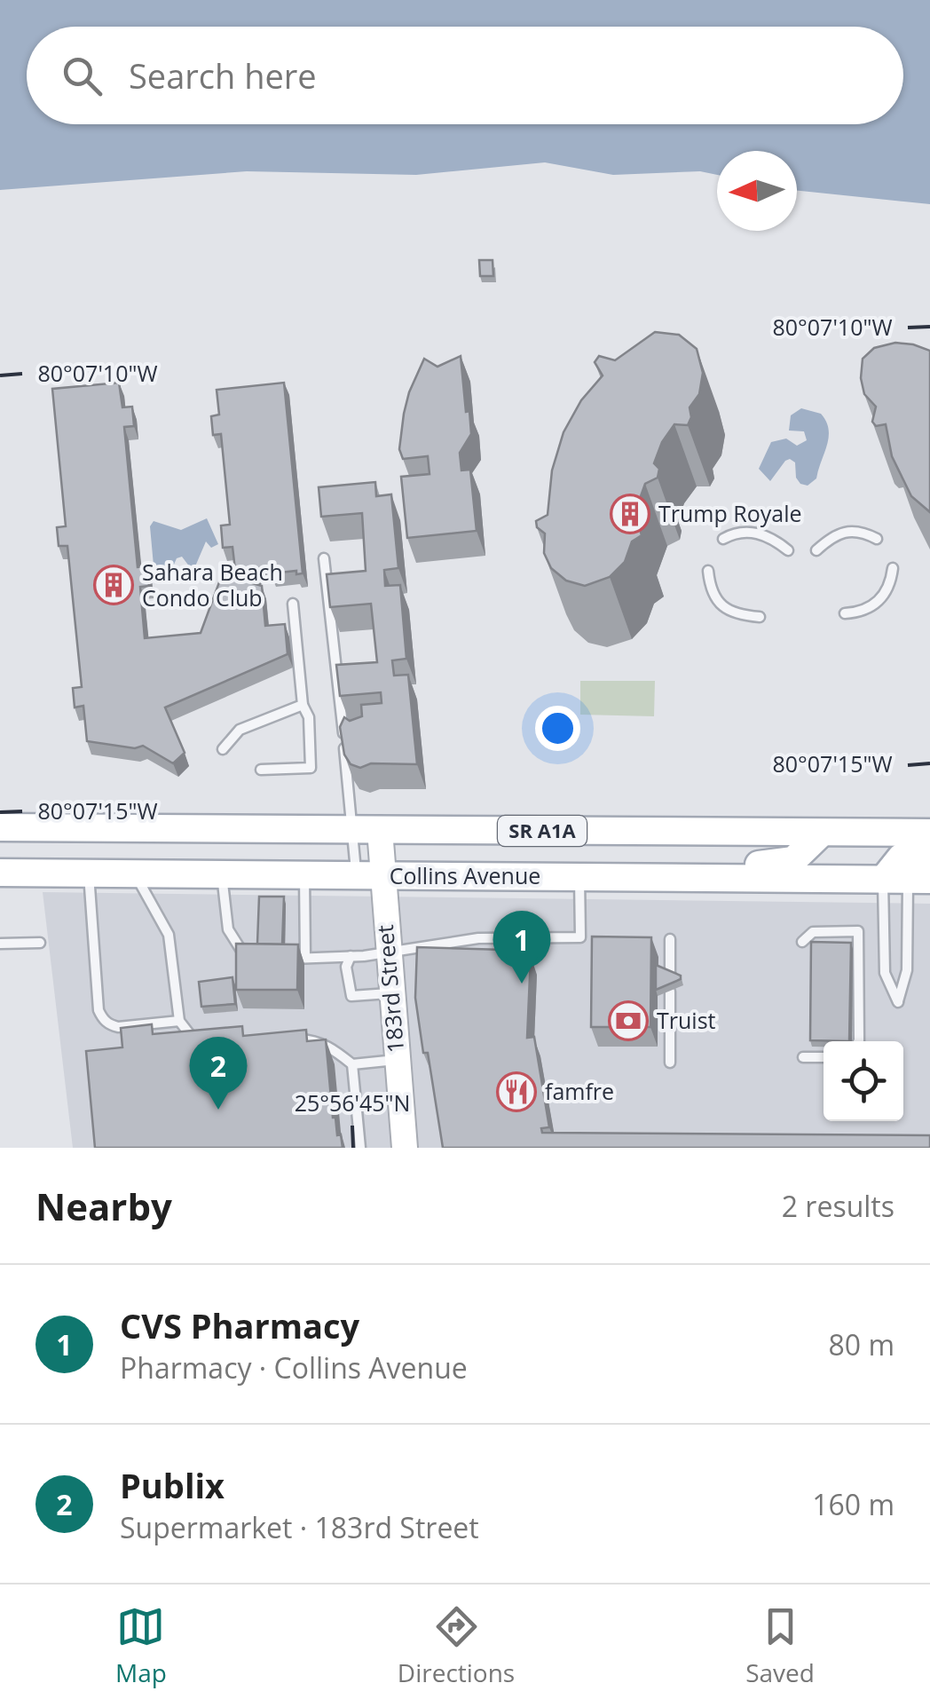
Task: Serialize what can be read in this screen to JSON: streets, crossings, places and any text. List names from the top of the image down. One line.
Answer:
{"streets":{"main road":["SR A1A","Collins Avenue"],"street":["183rd Street"]},"crossings":[["Collins Avenue","183rd Street"]],"places":{"building":["Trump Royale","Sahara Beach Condo Club"],"bank":["Truist"],"restaurant":["famfre"]},"north":"left","page":{"search":"Search here","pins":["1","2"],"heading":["Nearby","2 results"],"list":[{"mark":"1","name":"CVS Pharmacy","note":"Pharmacy · Collins Avenue","value":"80 m"},{"mark":"2","name":"Publix","note":"Supermarket · 183rd Street","value":"160 m"}],"nav":["Map","Directions","Saved"]},"coordinates":["80°07'10\"W","80°07'15\"W","25°56'45\"N"]}
